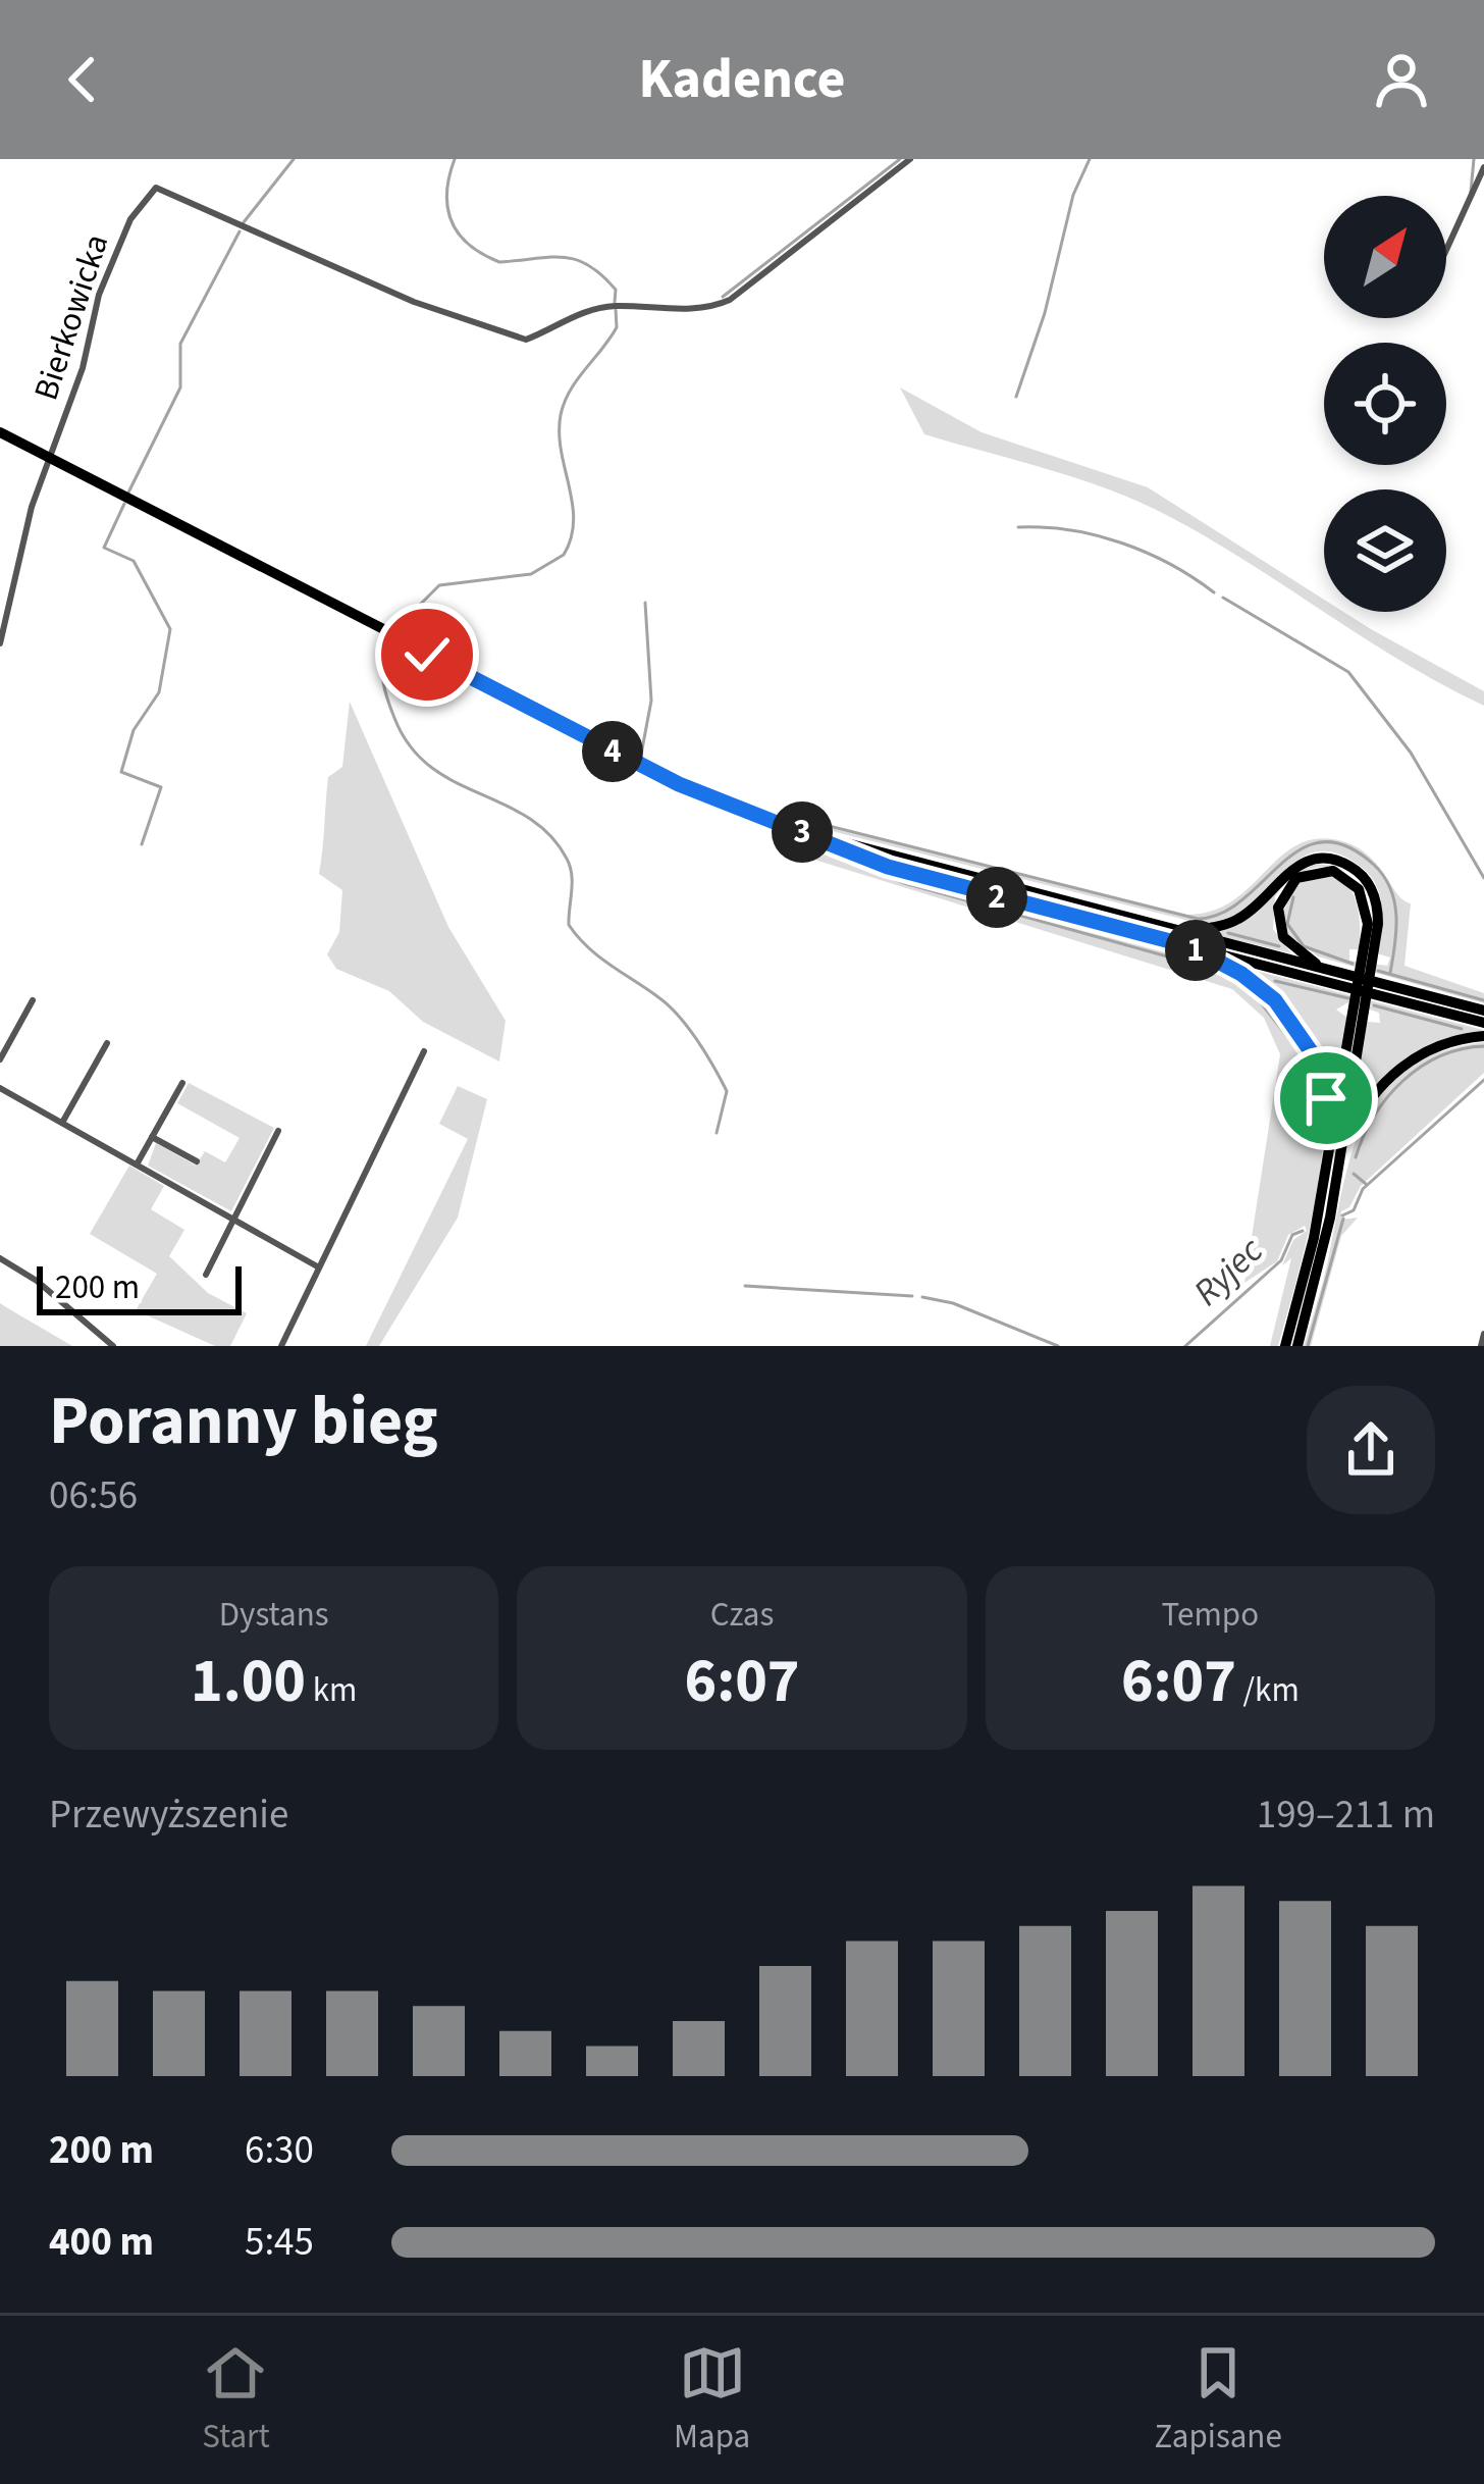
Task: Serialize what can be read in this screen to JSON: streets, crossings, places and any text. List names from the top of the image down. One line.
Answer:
{"streets":{"street":["Bierkowicka"]},"water":["Ryjec"],"scale_bar":"200 m","north":"top right","page":{"header":"Kadence","pins":["4","3","2","1"],"scale":"200 m","heading":["Poranny bieg","06:56"],"stats":[["Dystans","1.00 km"],["Czas","6:07"],["Tempo","6:07 /km"]],"chart":["Przewyższenie","199–211 m"],"list":[{"name":"200 m","note":"6:30"},{"name":"400 m","note":"5:45"}],"tabs":["Start","Mapa","Zapisane"]}}
